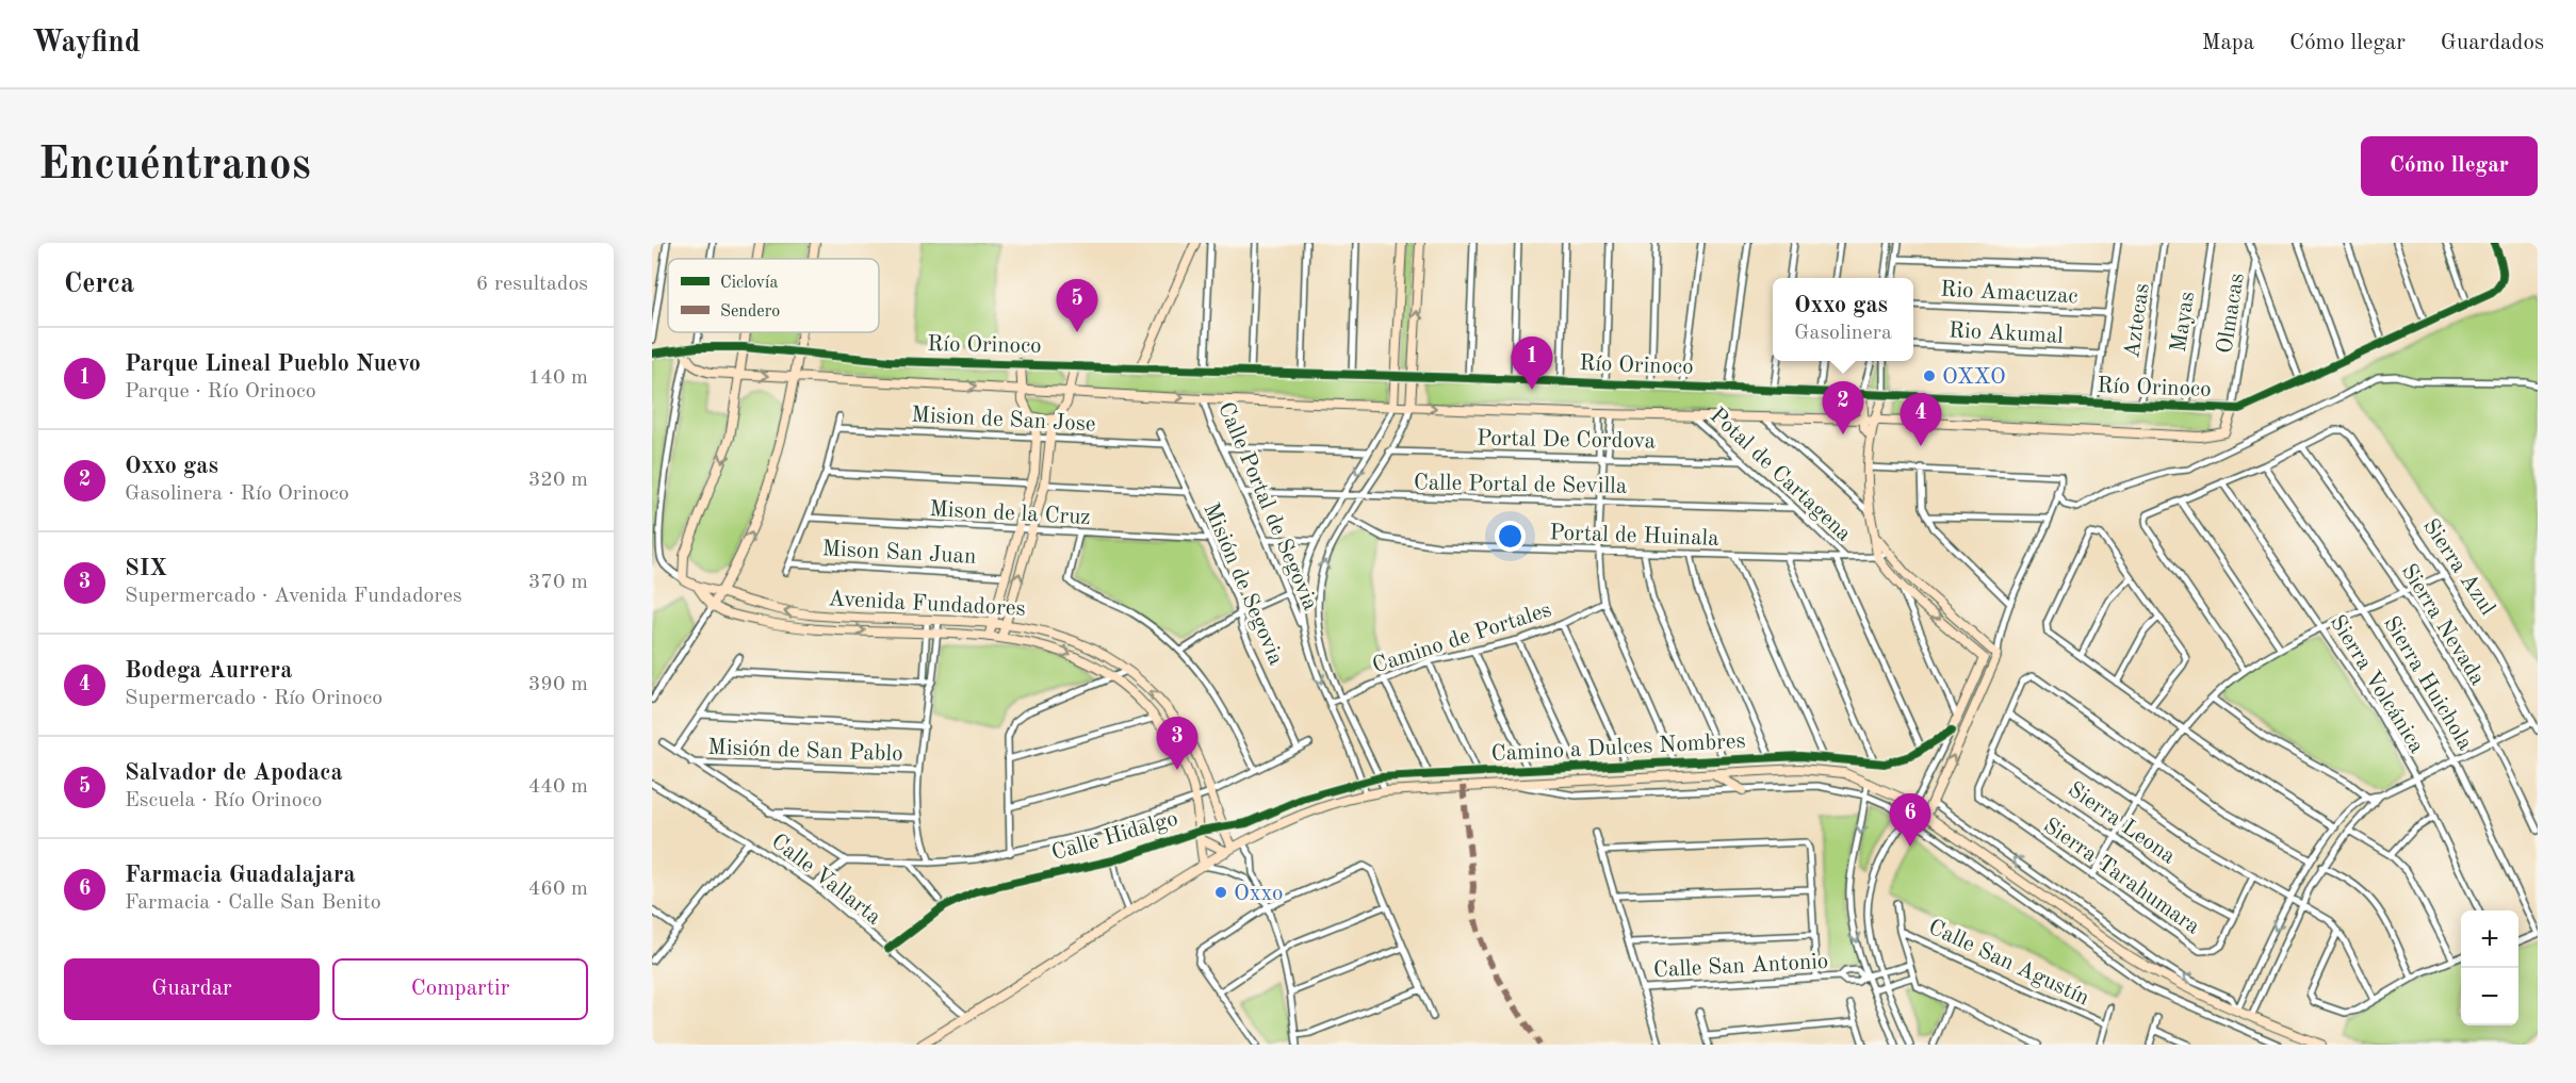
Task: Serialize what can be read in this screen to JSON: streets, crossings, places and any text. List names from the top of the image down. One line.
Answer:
{"streets":{"street":["Rio Amacuzac","Olmacas","Aztecas","Mayas","Rio Akumal","Río Orinoco","Mision de San Jose","Portal De Cordova","Potal de Cartagena","Calle Portal de Sevilla","Calle Portal de Segovia","Mison de la Cruz","Portal de Huinala","Mison San Juan","Sierra Azul","Misión de Segovia","Avenida Fundadores","Sierra Nevada","Camino de Portales","Sierra Huichola","Sierra Volcánica","Camino a Dulces Nombres","Misión de San Pablo","Sierra Leona","Calle Hidalgo","Sierra Tarahumara","Calle Vallarta","Calle San Agustín","Calle San Antonio"]},"crossings":[["Olmacas","Río Orinoco"],["Aztecas","Río Orinoco"],["Mayas","Río Orinoco"],["Río Orinoco","Potal de Cartagena"],["Río Orinoco","Calle Portal de Segovia"],["Río Orinoco","Avenida Fundadores"],["Mision de San Jose","Misión de Segovia"],["Portal De Cordova","Potal de Cartagena"],["Portal De Cordova","Calle Portal de Segovia"],["Potal de Cartagena","Calle Portal de Sevilla"],["Potal de Cartagena","Portal de Huinala"],["Calle Portal de Sevilla","Calle Portal de Segovia"],["Calle Portal de Segovia","Portal de Huinala"],["Calle Portal de Segovia","Camino de Portales"],["Calle Portal de Segovia","Camino a Dulces Nombres"],["Calle Portal de Segovia","Calle Hidalgo"],["Mison de la Cruz","Misión de Segovia"],["Sierra Azul","Sierra Nevada"],["Avenida Fundadores","Camino a Dulces Nombres"],["Avenida Fundadores","Calle Hidalgo"],["Camino a Dulces Nombres","Calle Hidalgo"],["Camino a Dulces Nombres","Calle Vallarta"],["Sierra Leona","Sierra Tarahumara"],["Calle Hidalgo","Calle Vallarta"]],"places":["OXXO","Oxxo"],"legend":["Ciclovía","Sendero"],"page":{"header":"Wayfind","nav":["Mapa","Cómo llegar","Guardados"],"buttons":["Cómo llegar",["Guardar","Compartir"]],"title":"Encuéntranos","heading":["Cerca","6 resultados"],"popup":["Oxxo gas","Gasolinera"],"pins":["5","1","2","4","3","6"],"list":[{"mark":"1","name":"Parque Lineal Pueblo Nuevo","note":"Parque · Río Orinoco","value":"140 m"},{"mark":"2","name":"Oxxo gas","note":"Gasolinera · Río Orinoco","value":"320 m"},{"mark":"3","name":"SIX","note":"Supermercado · Avenida Fundadores","value":"370 m"},{"mark":"4","name":"Bodega Aurrera","note":"Supermercado · Río Orinoco","value":"390 m"},{"mark":"5","name":"Salvador de Apodaca","note":"Escuela · Río Orinoco","value":"440 m"},{"mark":"6","name":"Farmacia Guadalajara","note":"Farmacia · Calle San Benito","value":"460 m"}],"map_buttons":["+","−"]}}
